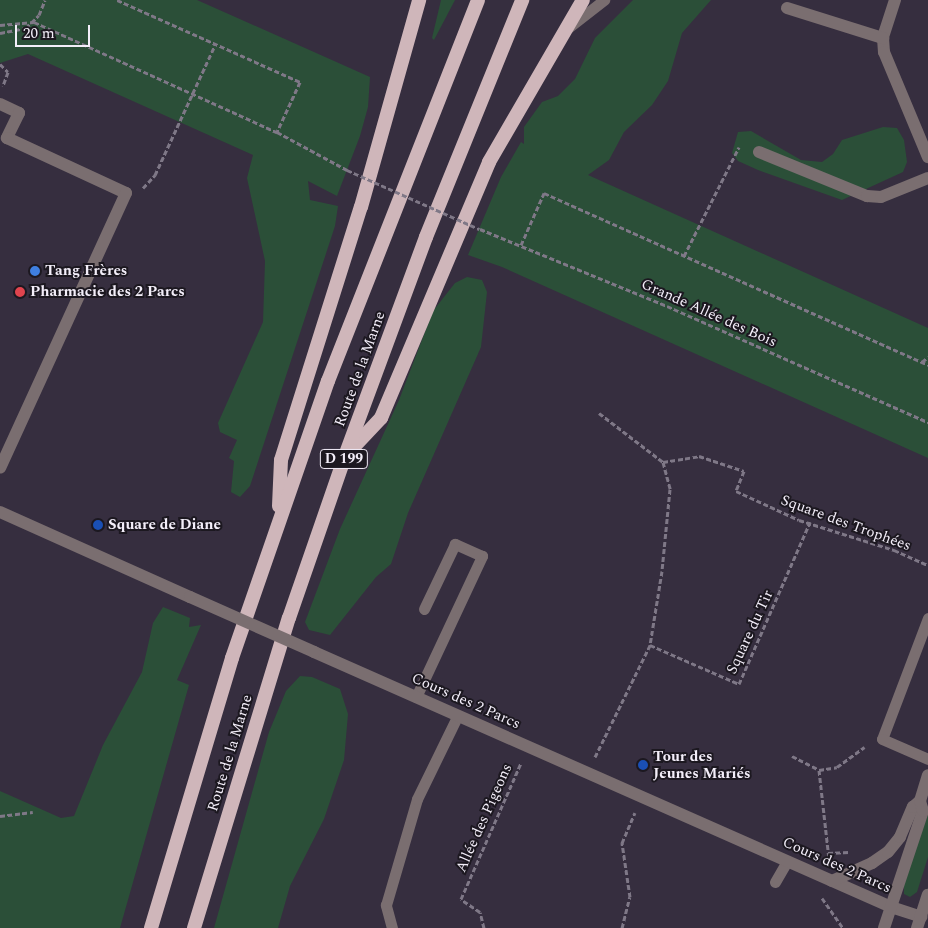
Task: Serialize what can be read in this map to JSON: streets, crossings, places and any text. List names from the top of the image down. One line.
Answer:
{"streets":{"highway":["Route de la Marne","D 199"],"street":["Cours des 2 Parcs"],"path":["Grande Allée des Bois","Square des Trophées","Square du Tir","Allée des Pigeons"]},"crossings":[["Square des Trophées","Square du Tir"],["Cours des 2 Parcs","Allée des Pigeons"]],"places":["Tang Frères","Pharmacie des 2 Parcs","Square de Diane","Tour des Jeunes Mariés"],"scale_bar":"20 m"}
